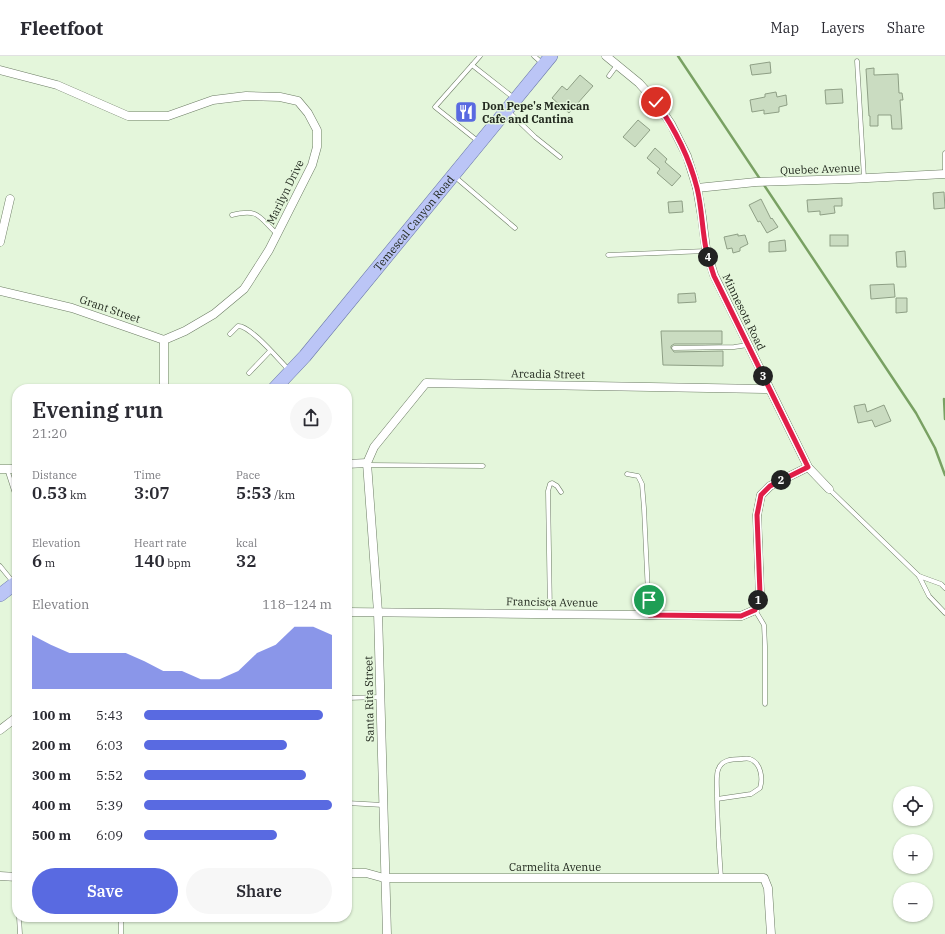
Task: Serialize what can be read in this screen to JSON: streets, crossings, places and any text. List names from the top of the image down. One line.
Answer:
{"streets":{"main road":["Temescal Canyon Road"],"street":["Quebec Avenue","Marilyn Drive","Grant Street","Minnesota Road","Arcadia Street","Francisca Avenue","Santa Rita Street","Carmelita Avenue"]},"crossings":[["Quebec Avenue","Minnesota Road"],["Marilyn Drive","Grant Street"],["Minnesota Road","Arcadia Street"],["Arcadia Street","Santa Rita Street"],["Francisca Avenue","Santa Rita Street"],["Santa Rita Street","Carmelita Avenue"]],"places":{"restaurant":["Don Pepe's Mexican Cafe and Cantina"]},"page":{"header":"Fleetfoot","nav":["Map","Layers","Share"],"pins":["4","3","2","1"],"heading":["Evening run","21:20"],"stats":[["Distance","0.53 km"],["Time","3:07"],["Pace","5:53 /km"],["Elevation","6 m"],["Heart rate","140 bpm"],["kcal","32"]],"chart":["Elevation","118–124 m"],"list":[{"name":"100 m","note":"5:43"},{"name":"200 m","note":"6:03"},{"name":"300 m","note":"5:52"},{"name":"400 m","note":"5:39"},{"name":"500 m","note":"6:09"}],"map_buttons":["+","−"],"buttons":["Save","Share"]}}
